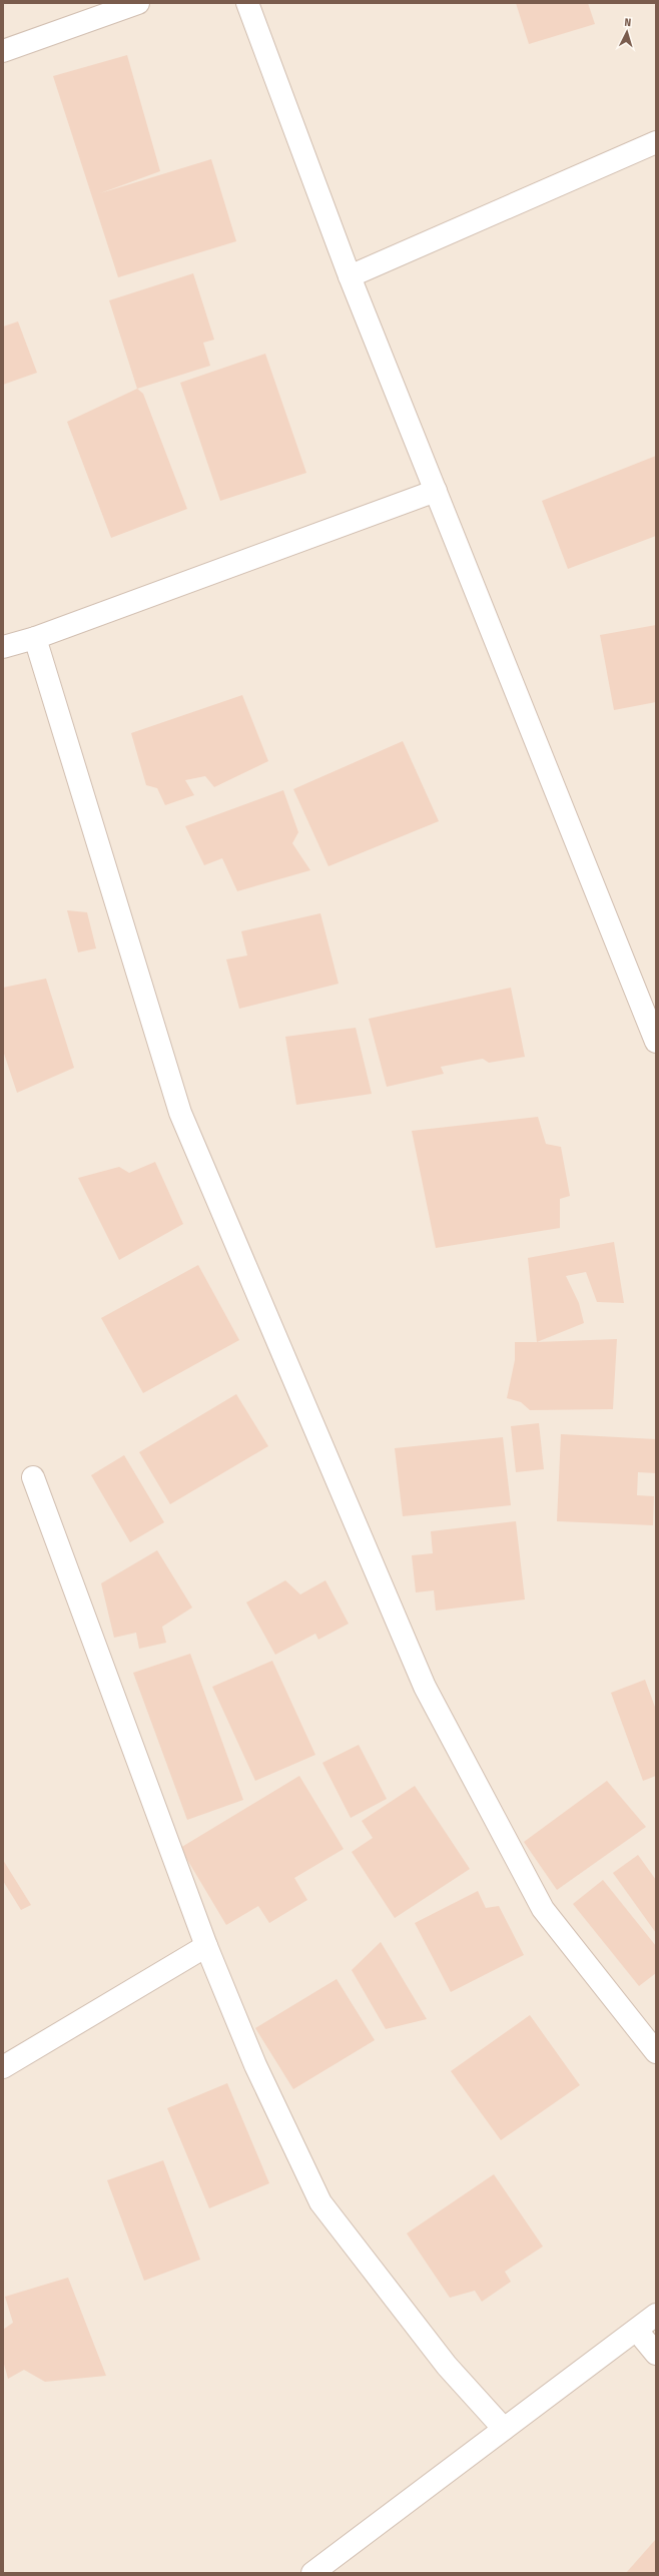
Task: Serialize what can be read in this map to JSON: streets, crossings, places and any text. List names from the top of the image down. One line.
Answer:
{"north":"top"}
